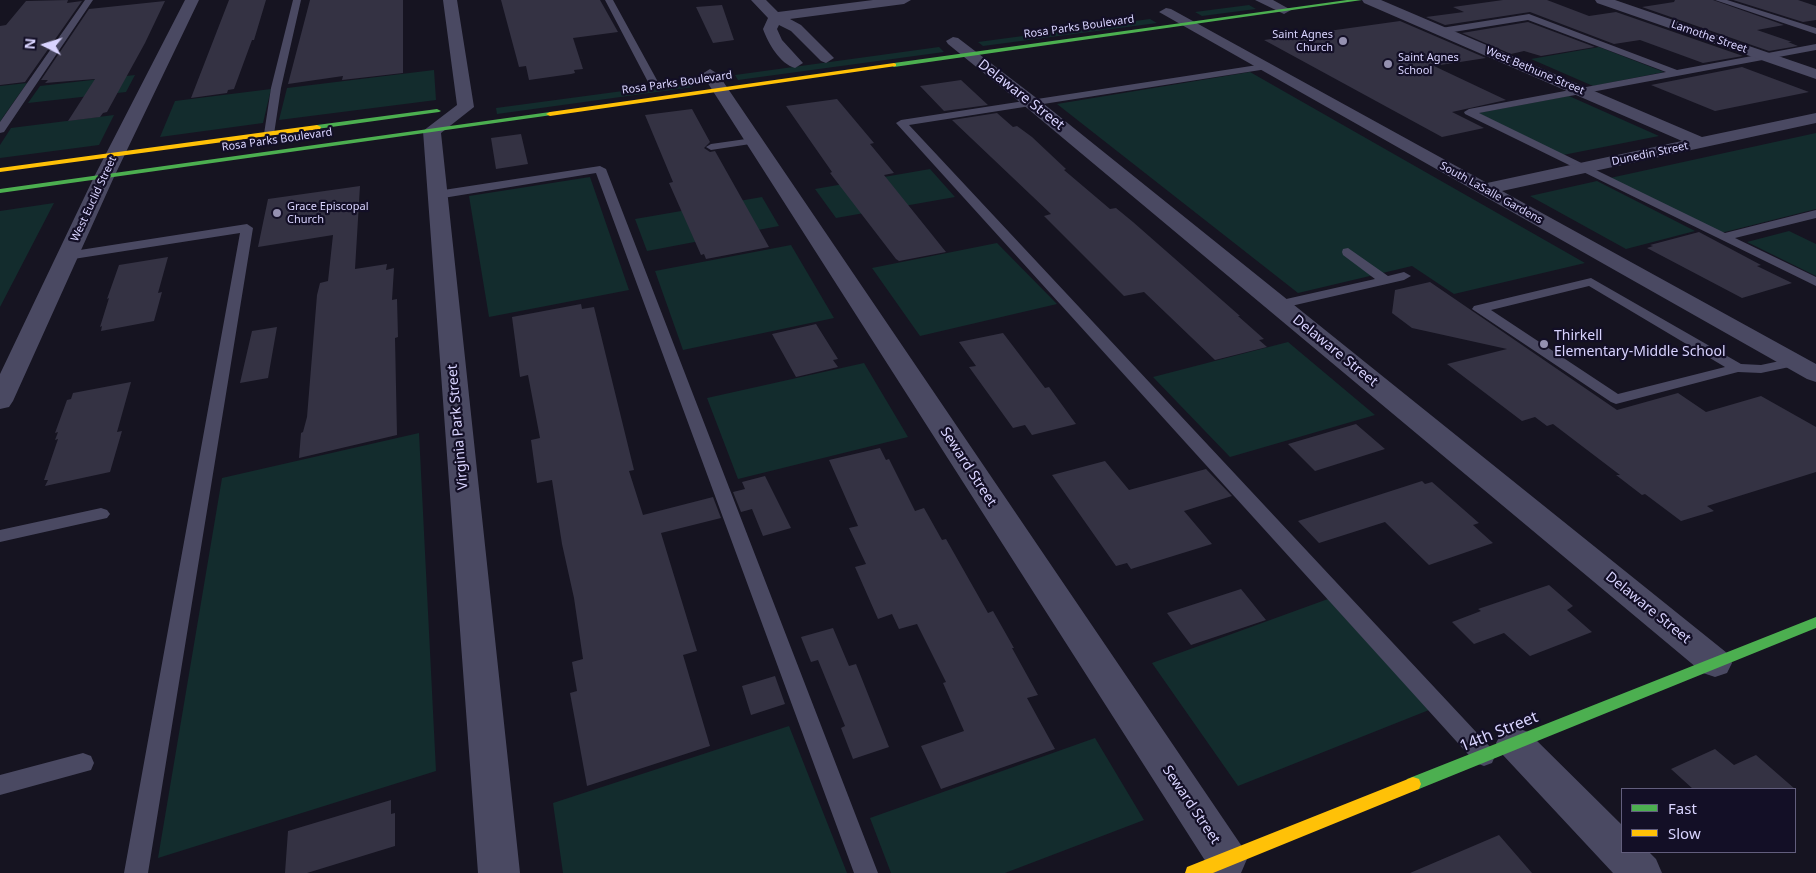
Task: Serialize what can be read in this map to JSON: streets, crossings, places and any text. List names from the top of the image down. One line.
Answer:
{"streets":{"street":["Rosa Parks Boulevard","Lamothe Street","West Bethune Street","Delaware Street","Dunedin Street","South LaSalle Gardens","West Euclid Street","Virginia Park Street","Seward Street","14th Street"]},"crossings":[["Rosa Parks Boulevard","Delaware Street"],["Rosa Parks Boulevard","South LaSalle Gardens"],["Rosa Parks Boulevard","West Euclid Street"],["Rosa Parks Boulevard","Virginia Park Street"],["Rosa Parks Boulevard","Seward Street"],["West Bethune Street","Dunedin Street"],["Delaware Street","14th Street"],["Dunedin Street","South LaSalle Gardens"],["Seward Street","14th Street"]],"places":["Saint Agnes Church","Saint Agnes School","Grace Episcopal Church","Thirkell Elementary-Middle School"],"legend":["Fast","Slow"],"north":"left"}
